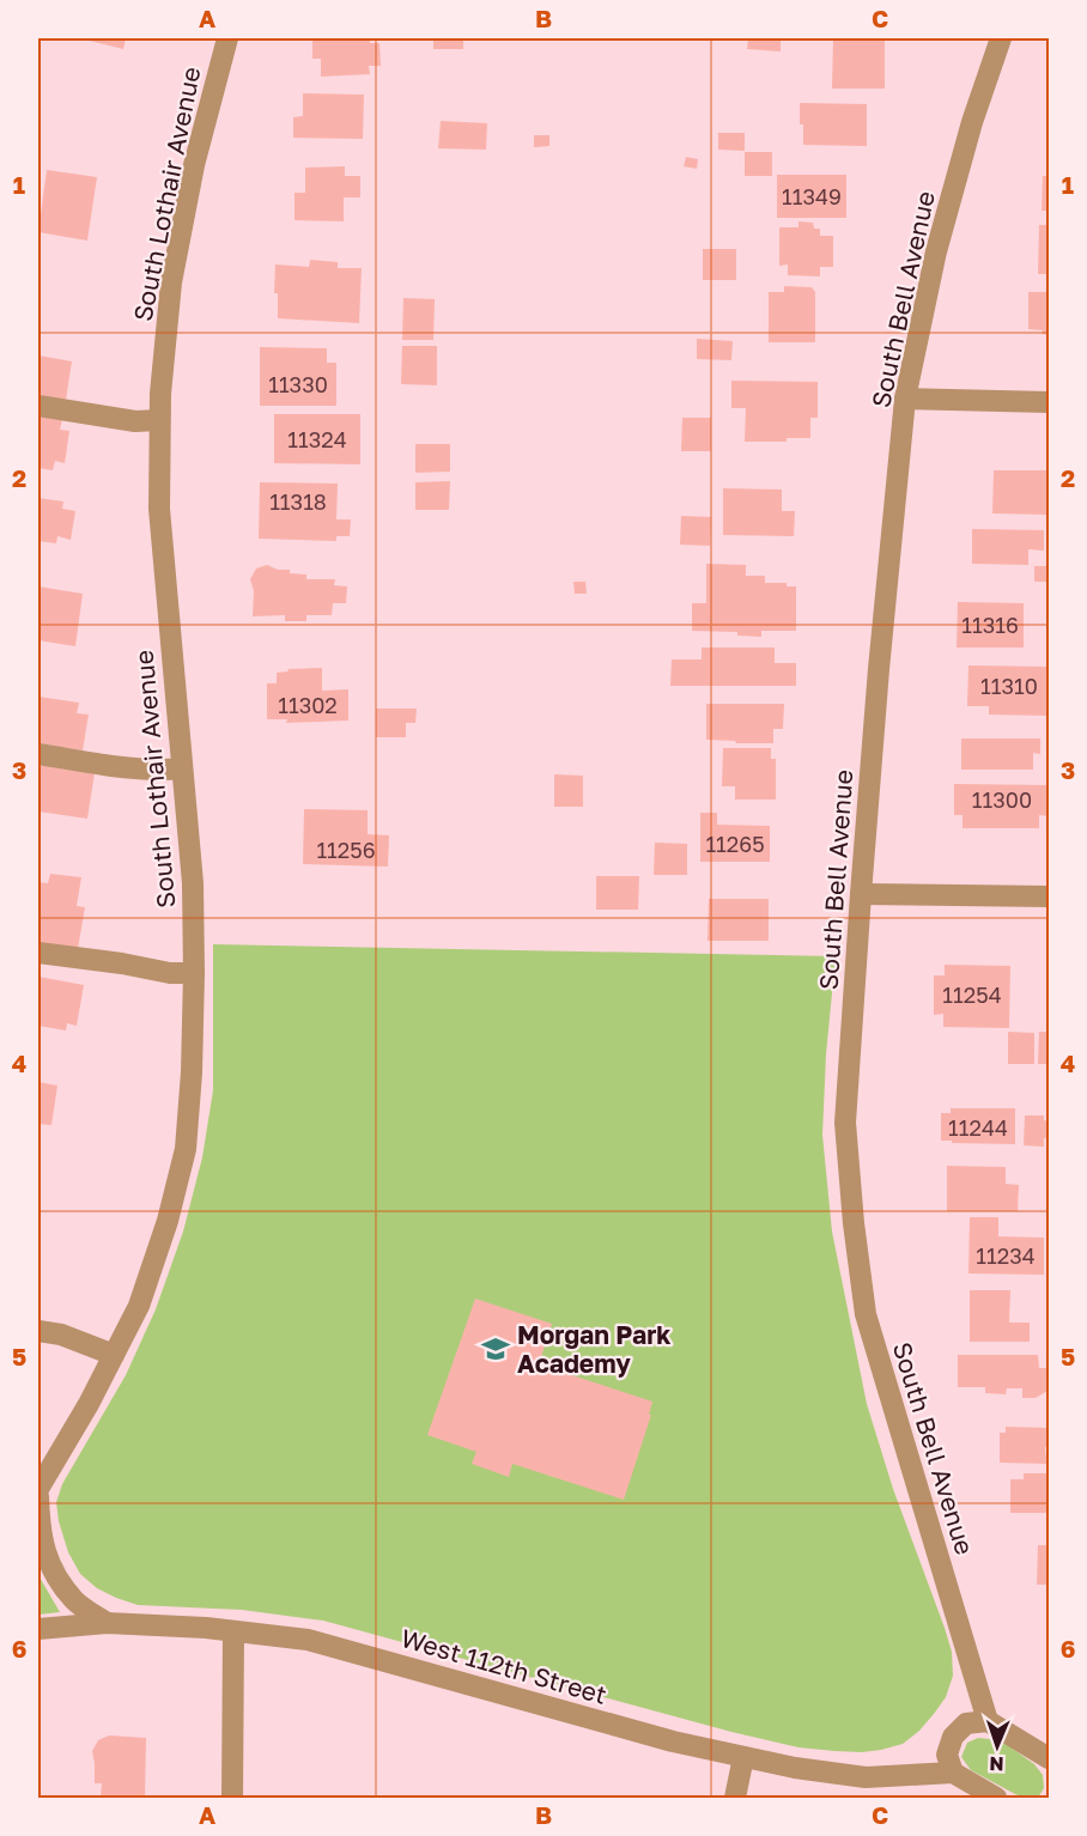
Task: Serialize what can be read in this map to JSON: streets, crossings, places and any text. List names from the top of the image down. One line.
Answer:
{"streets":{"street":["South Lothair Avenue","South Bell Avenue","West 112th Street"]},"places":{"school or university":["Morgan Park Academy"]},"house_numbers":["11349","11330","11324","11318","11316","11310","11302","11300","11265","11256","11254","11244","11234"],"north":"bottom","grid":{"columns":["A","B","C"],"rows":["1","2","3","4","5","6"]}}
